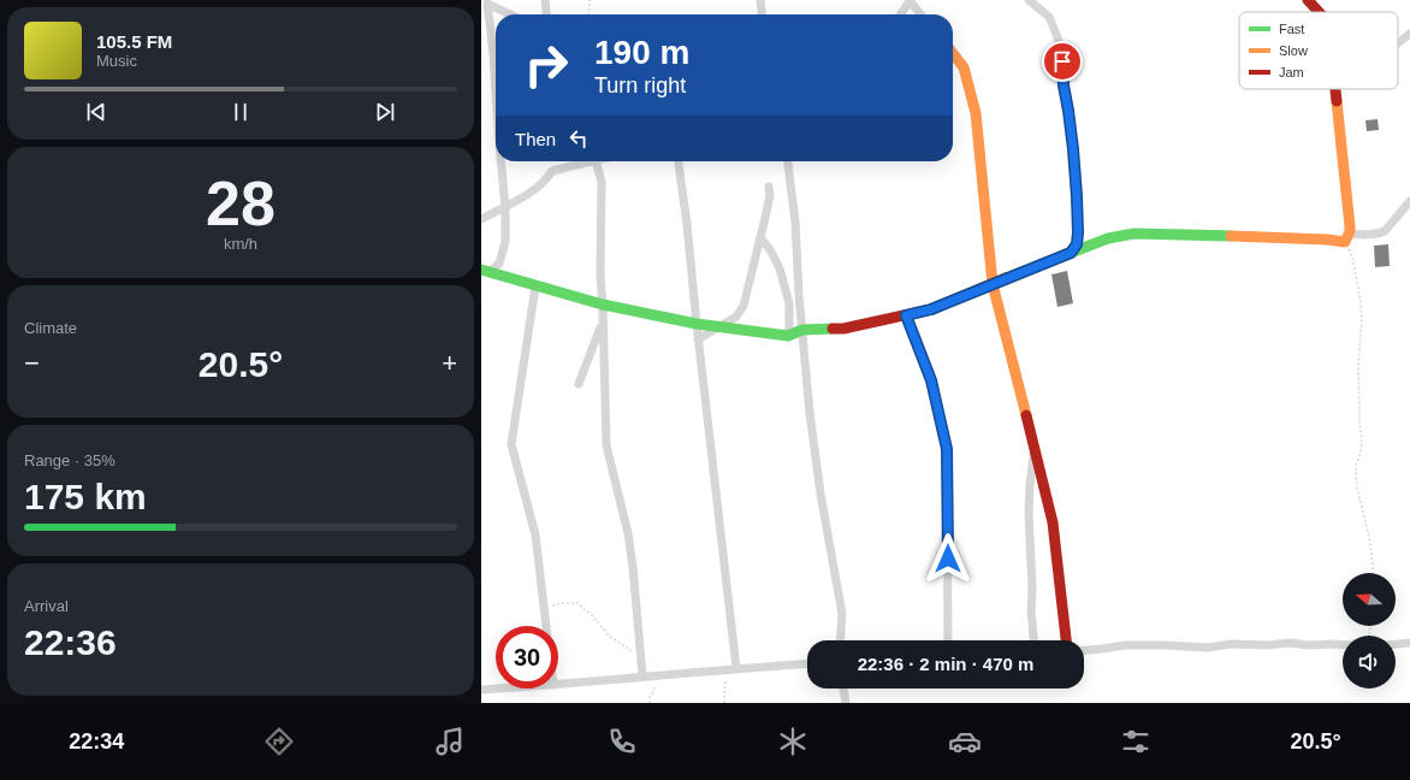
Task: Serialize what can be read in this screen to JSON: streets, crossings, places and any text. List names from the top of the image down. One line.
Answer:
{"legend":["Fast","Slow","Jam"],"north":"left","page":{"turn":["190 m","Turn right"],"song":["105.5 FM","Music"],"then":"Then","tile":[["28","km/h"],"Climate",["Range · 35%","175 km"],["Arrival","22:36"]],"heat":["−","20.5°","+"],"limit":"30","trip":"22:36 · 2 min · 470 m","tabs":["22:34","20.5°"]}}
